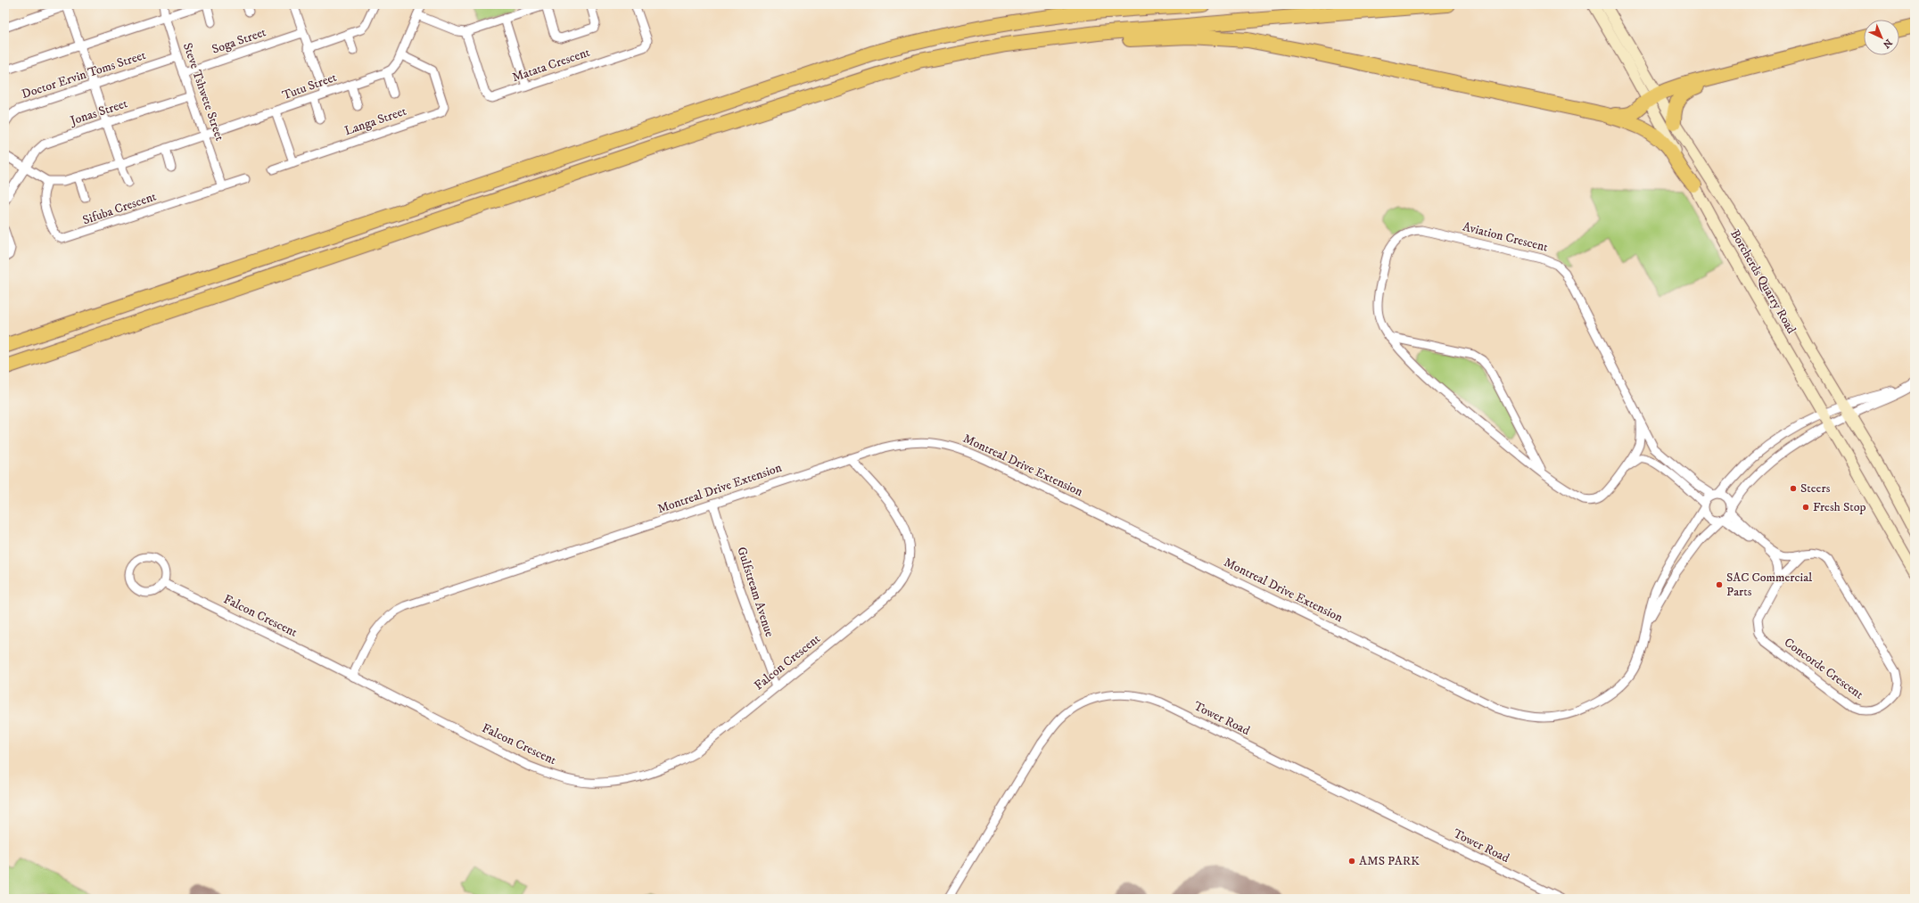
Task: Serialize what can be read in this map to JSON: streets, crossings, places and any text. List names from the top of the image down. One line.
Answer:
{"streets":{"main road":["Borcherds Quarry Road"],"street":["Soga Street","Matata Crescent","Doctor Ervin Toms Street","Tutu Street","Steve Tshwete Street","Jonas Street","Langa Street","Sifuba Crescent","Aviation Crescent","Montreal Drive Extension","Gulfstream Avenue","Falcon Crescent","Concorde Crescent","Tower Road"]},"crossings":[["Soga Street","Steve Tshwete Street"],["Doctor Ervin Toms Street","Steve Tshwete Street"],["Tutu Street","Steve Tshwete Street"],["Tutu Street","Sifuba Crescent"],["Steve Tshwete Street","Jonas Street"],["Steve Tshwete Street","Sifuba Crescent"],["Aviation Crescent","Montreal Drive Extension"],["Aviation Crescent","Concorde Crescent"],["Borcherds Quarry Road","Montreal Drive Extension"],["Montreal Drive Extension","Gulfstream Avenue"],["Montreal Drive Extension","Falcon Crescent"],["Montreal Drive Extension","Concorde Crescent"],["Gulfstream Avenue","Falcon Crescent"]],"places":["Steers","Fresh Stop","SAC Commercial Parts","AMS PARK"],"north":"bottom right"}
